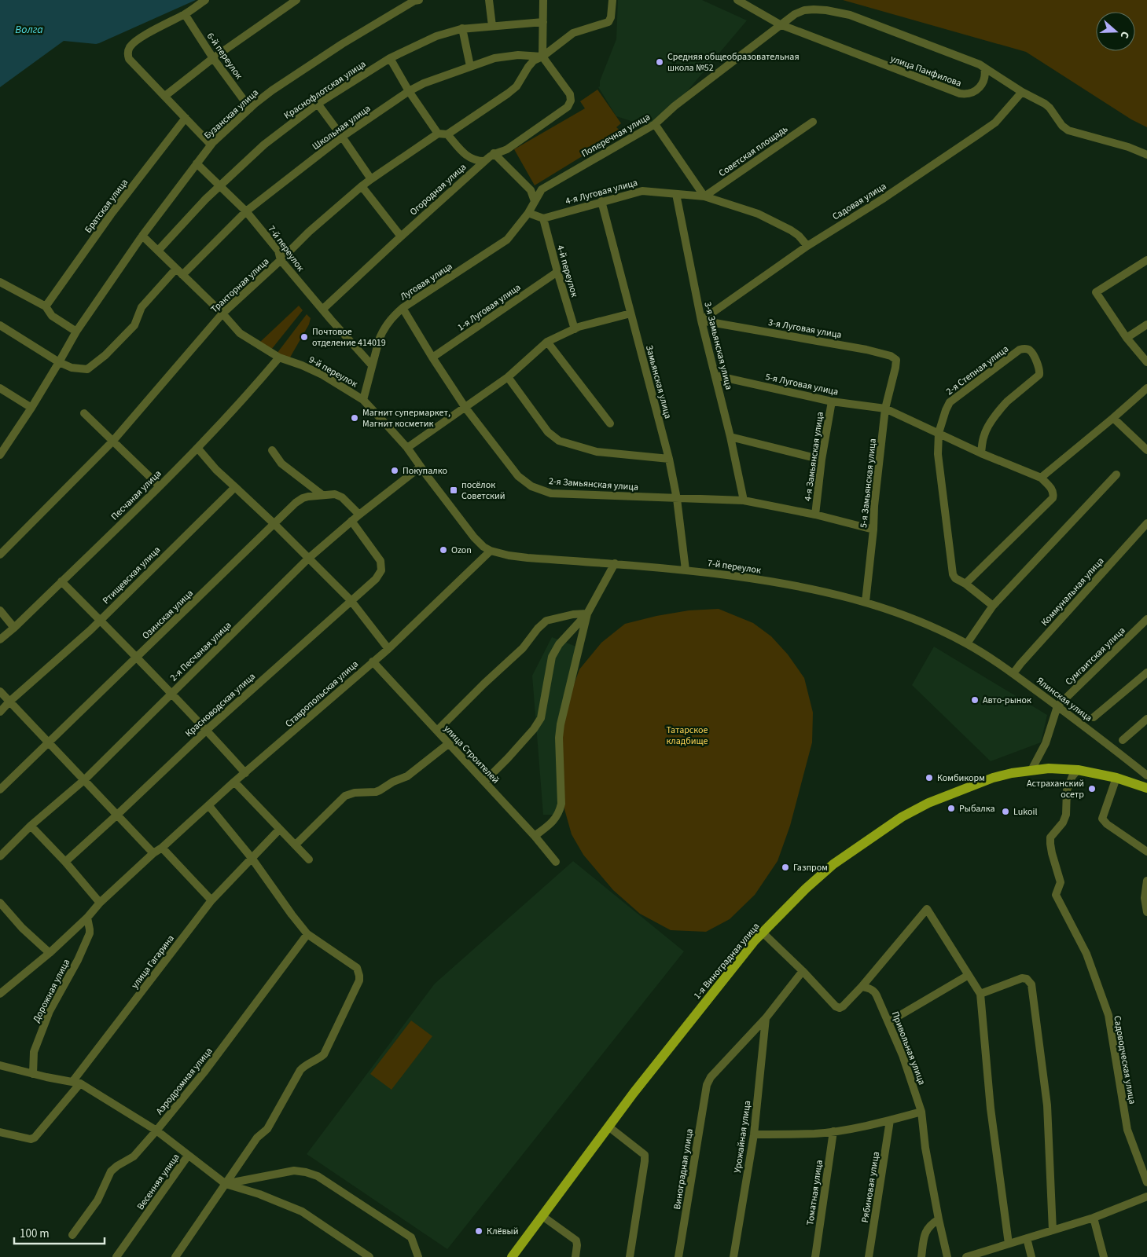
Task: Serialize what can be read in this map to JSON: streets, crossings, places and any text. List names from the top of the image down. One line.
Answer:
{"streets":{"main road":["1-я Виноградная улица"],"street":["6-й переулок","улица Панфилова","Краснофлотская улица","Бузанская улица","Школьная улица","Поперечная улица","Советская площадь","Огородная улица","4-я Луговая улица","Садовая улица","Братская улица","7-й переулок","4-й переулок","Луговая улица","Тракторная улица","1-я Луговая улица","3-я Луговая улица","3-я Замьянская улица","2-я Степная улица","9-й переулок","Замьянская улица","5-я Луговая улица","4-я Замьянская улица","5-я Замьянская улица","2-я Замьянская улица","Песчаная улица","Ртищевская улица","Коммунальная улица","Озинская улица","2-я Песчаная улица","Сумгаитская улица","Ставропольская улица","Ялинская улица","Красноводская улица","улица Строителей","улица Гагарина","Дорожная улица","Привольная улица","Садоводческая улица","Аэродромная улица","Урожайная улица","Виноградная улица","Весенняя улица","Рябиновая улица","Томатная улица"]},"crossings":[["6-й переулок","Бузанская улица"],["улица Панфилова","Поперечная улица"],["Краснофлотская улица","7-й переулок"],["Краснофлотская улица","9-й переулок"],["Бузанская улица","7-й переулок"],["Бузанская улица","9-й переулок"],["Школьная улица","Огородная улица"],["Школьная улица","7-й переулок"],["Школьная улица","9-й переулок"],["Поперечная улица","Луговая улица"],["Советская площадь","4-я Луговая улица"],["Огородная улица","7-й переулок"],["4-я Луговая улица","Садовая улица"],["4-я Луговая улица","4-й переулок"],["4-я Луговая улица","3-я Замьянская улица"],["4-я Луговая улица","Замьянская улица"],["Садовая улица","3-я Луговая улица"],["Садовая улица","3-я Замьянская улица"],["7-й переулок","Луговая улица"],["7-й переулок","Тракторная улица"],["7-й переулок","9-й переулок"],["7-й переулок","Замьянская улица"],["7-й переулок","5-я Замьянская улица"],["7-й переулок","Ставропольская улица"],["7-й переулок","Ялинская улица"],["4-й переулок","1-я Луговая улица"],["Луговая улица","9-й переулок"],["Луговая улица","2-я Замьянская улица"],["Тракторная улица","9-й переулок"],["1-я Луговая улица","2-я Замьянская улица"],["3-я Луговая улица","3-я Замьянская улица"],["3-я Луговая улица","5-я Замьянская улица"],["3-я Замьянская улица","5-я Луговая улица"],["3-я Замьянская улица","2-я Замьянская улица"],["2-я Степная улица","5-я Луговая улица"],["9-й переулок","Песчаная улица"],["9-й переулок","2-я Песчаная улица"],["9-й переулок","Ставропольская улица"],["Замьянская улица","2-я Замьянская улица"],["5-я Луговая улица","4-я Замьянская улица"],["5-я Луговая улица","5-я Замьянская улица"],["4-я Замьянская улица","2-я Замьянская улица"],["5-я Замьянская улица","2-я Замьянская улица"],["Коммунальная улица","Ялинская улица"],["Озинская улица","2-я Песчаная улица"],["2-я Песчаная улица","Красноводская улица"],["Сумгаитская улица","Ялинская улица"],["Ставропольская улица","улица Строителей"],["Ставропольская улица","Дорожная улица"],["1-я Виноградная улица","Садоводческая улица"],["Урожайная улица","Виноградная улица"]],"water":["Волга"],"parks":["Татарское кладбище"],"places":{"other":["Средняя общеобразовательная школа №52","Почтовое отделение 414019","Магнит супермаркет, Магнит косметик","Покупалко","Ozon","Авто-рынок","Комбикорм","Астраханский осетр","Рыбалка","Lukoil","Газпром","Клёвый"],"transit":["посёлок Советский"]},"scale_bar":"100 m","north":"right"}
